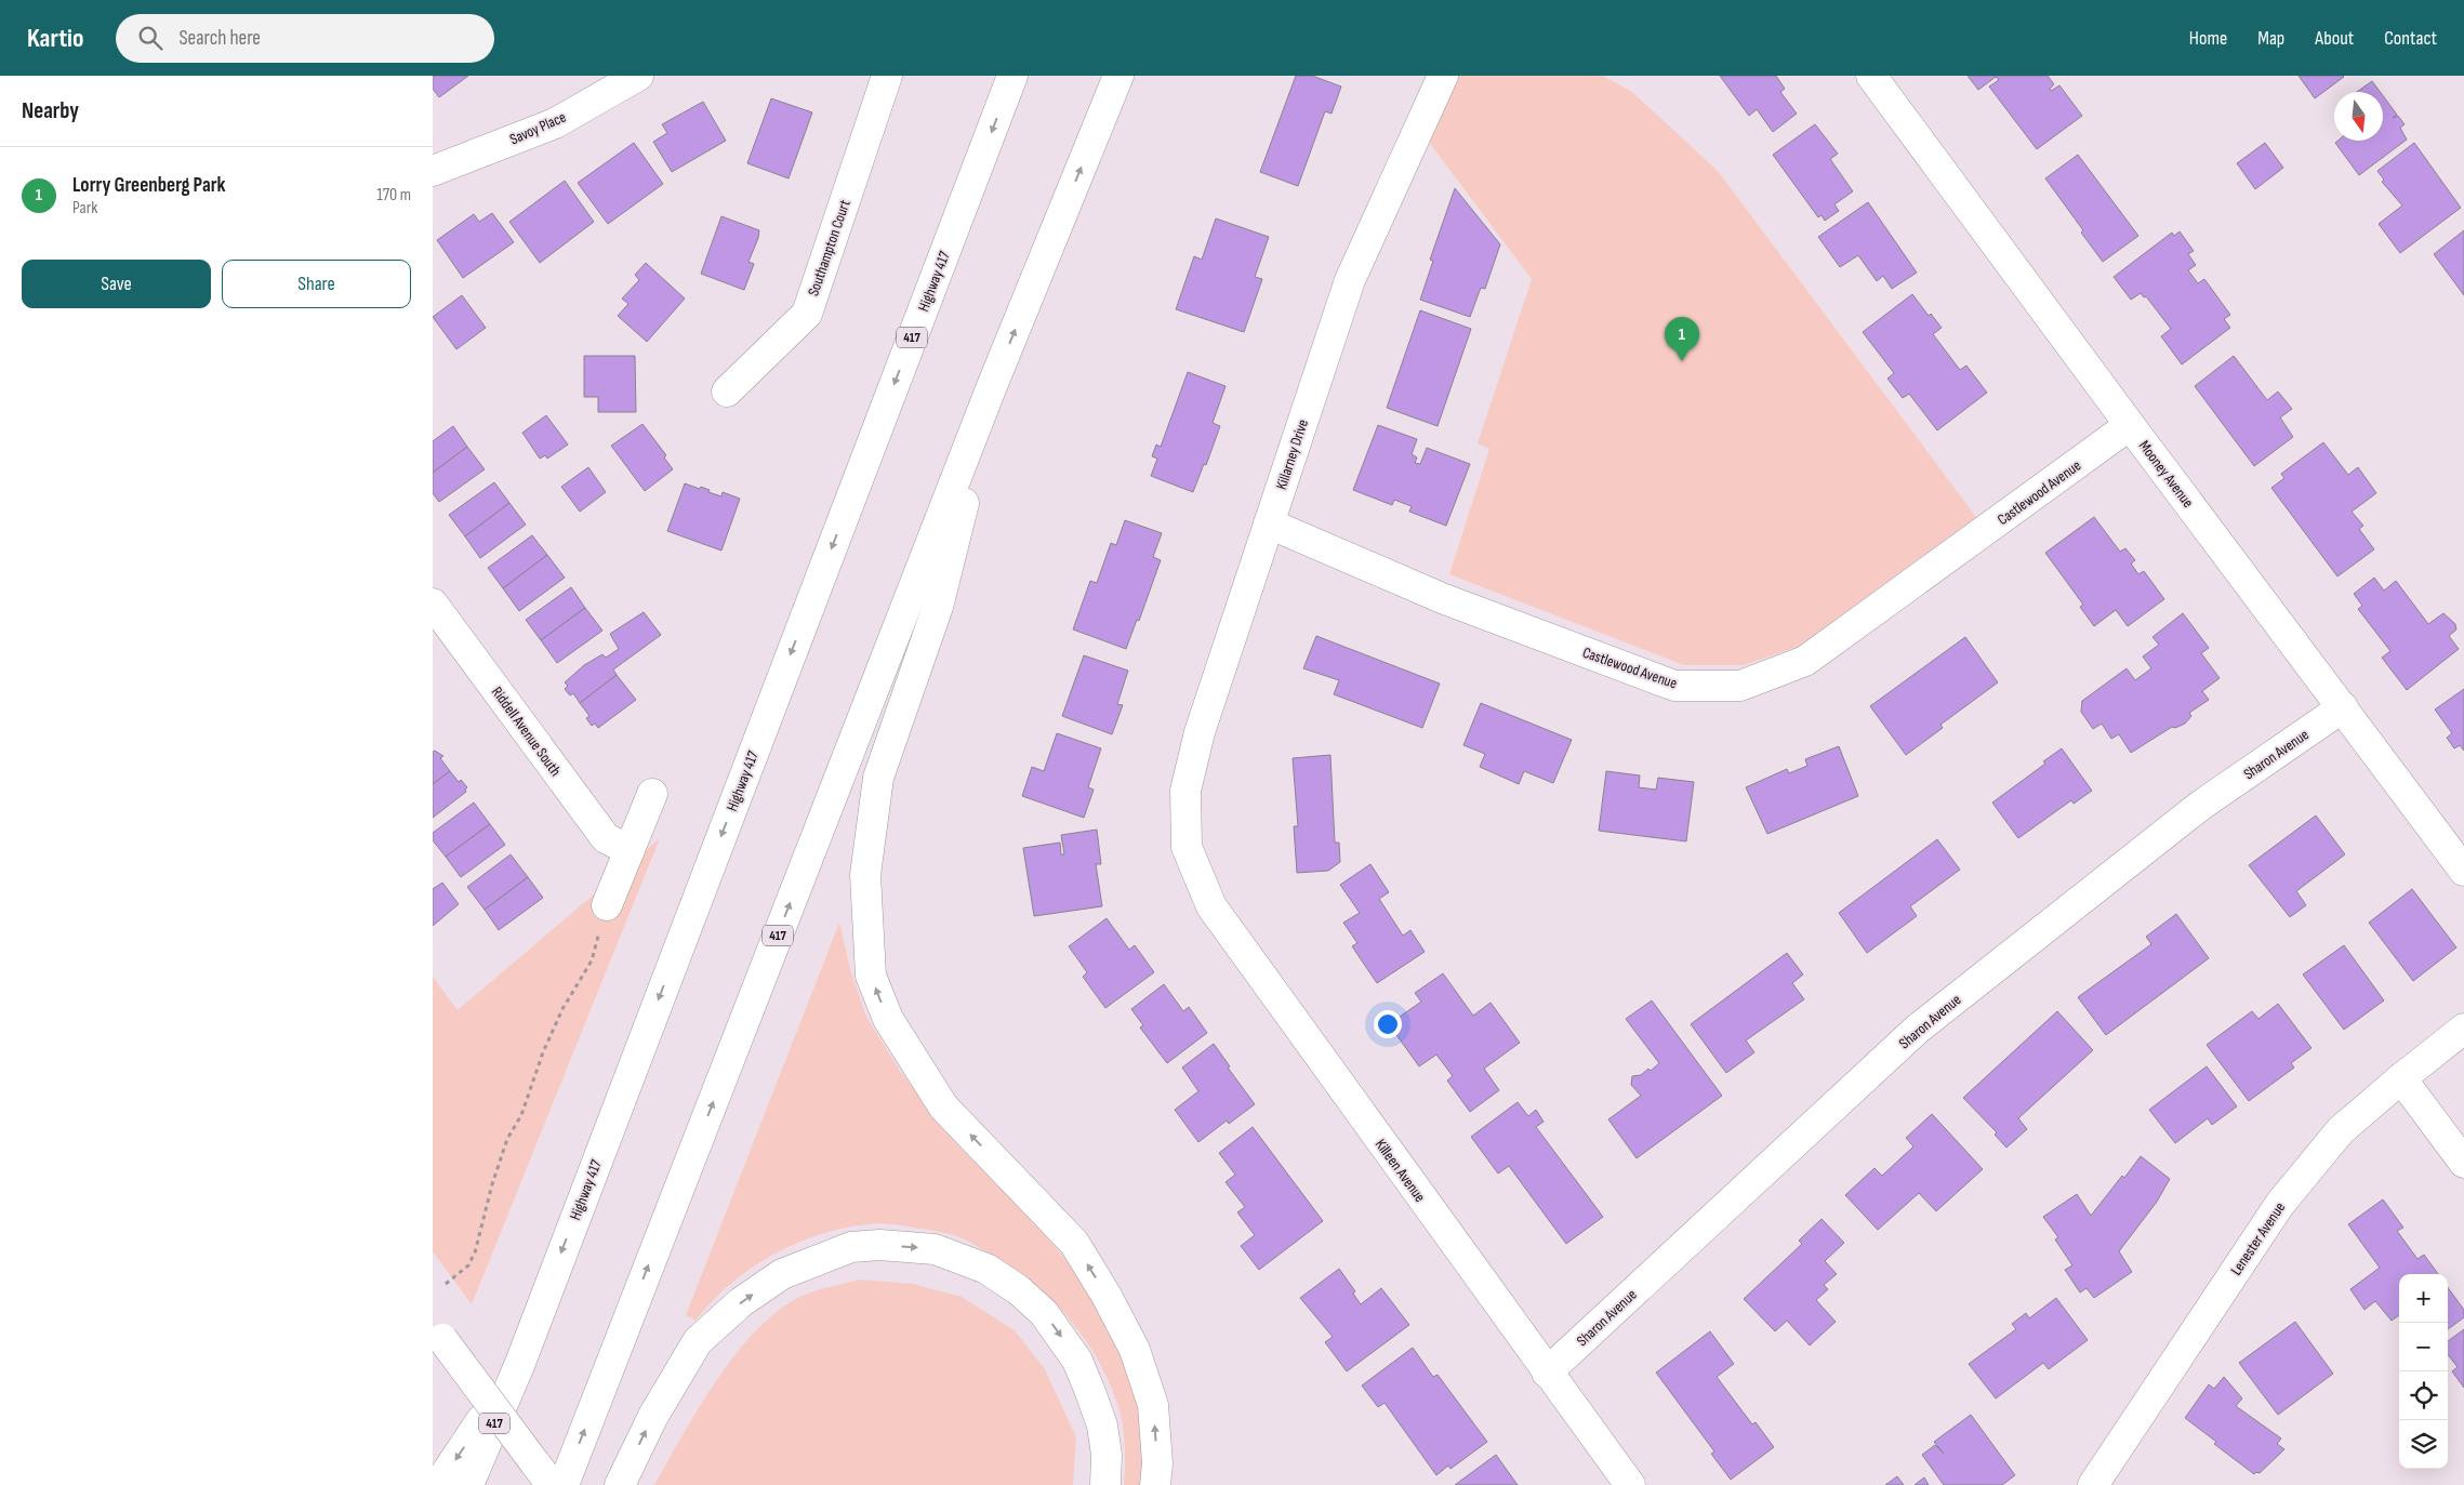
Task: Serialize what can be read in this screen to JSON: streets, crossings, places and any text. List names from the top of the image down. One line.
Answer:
{"streets":{"main road":["Savoy Place","Southampton Court","Highway 417","417","Killarney Drive","Mooney Avenue","Castlewood Avenue","Riddell Avenue South","Sharon Avenue","Killeen Avenue","Lenester Avenue"]},"crossings":[["Killarney Drive","Castlewood Avenue"],["Killarney Drive","Killeen Avenue"],["Mooney Avenue","Castlewood Avenue"],["Mooney Avenue","Sharon Avenue"],["Sharon Avenue","Killeen Avenue"]],"north":"bottom","page":{"header":"Kartio","search":"Search here","nav":["Home","Map","About","Contact"],"heading":"Nearby","list":[{"mark":"1","name":"Lorry Greenberg Park","note":"Park","value":"170 m"}],"buttons":["Save","Share"],"pins":"1","map_buttons":["+","−"]}}
